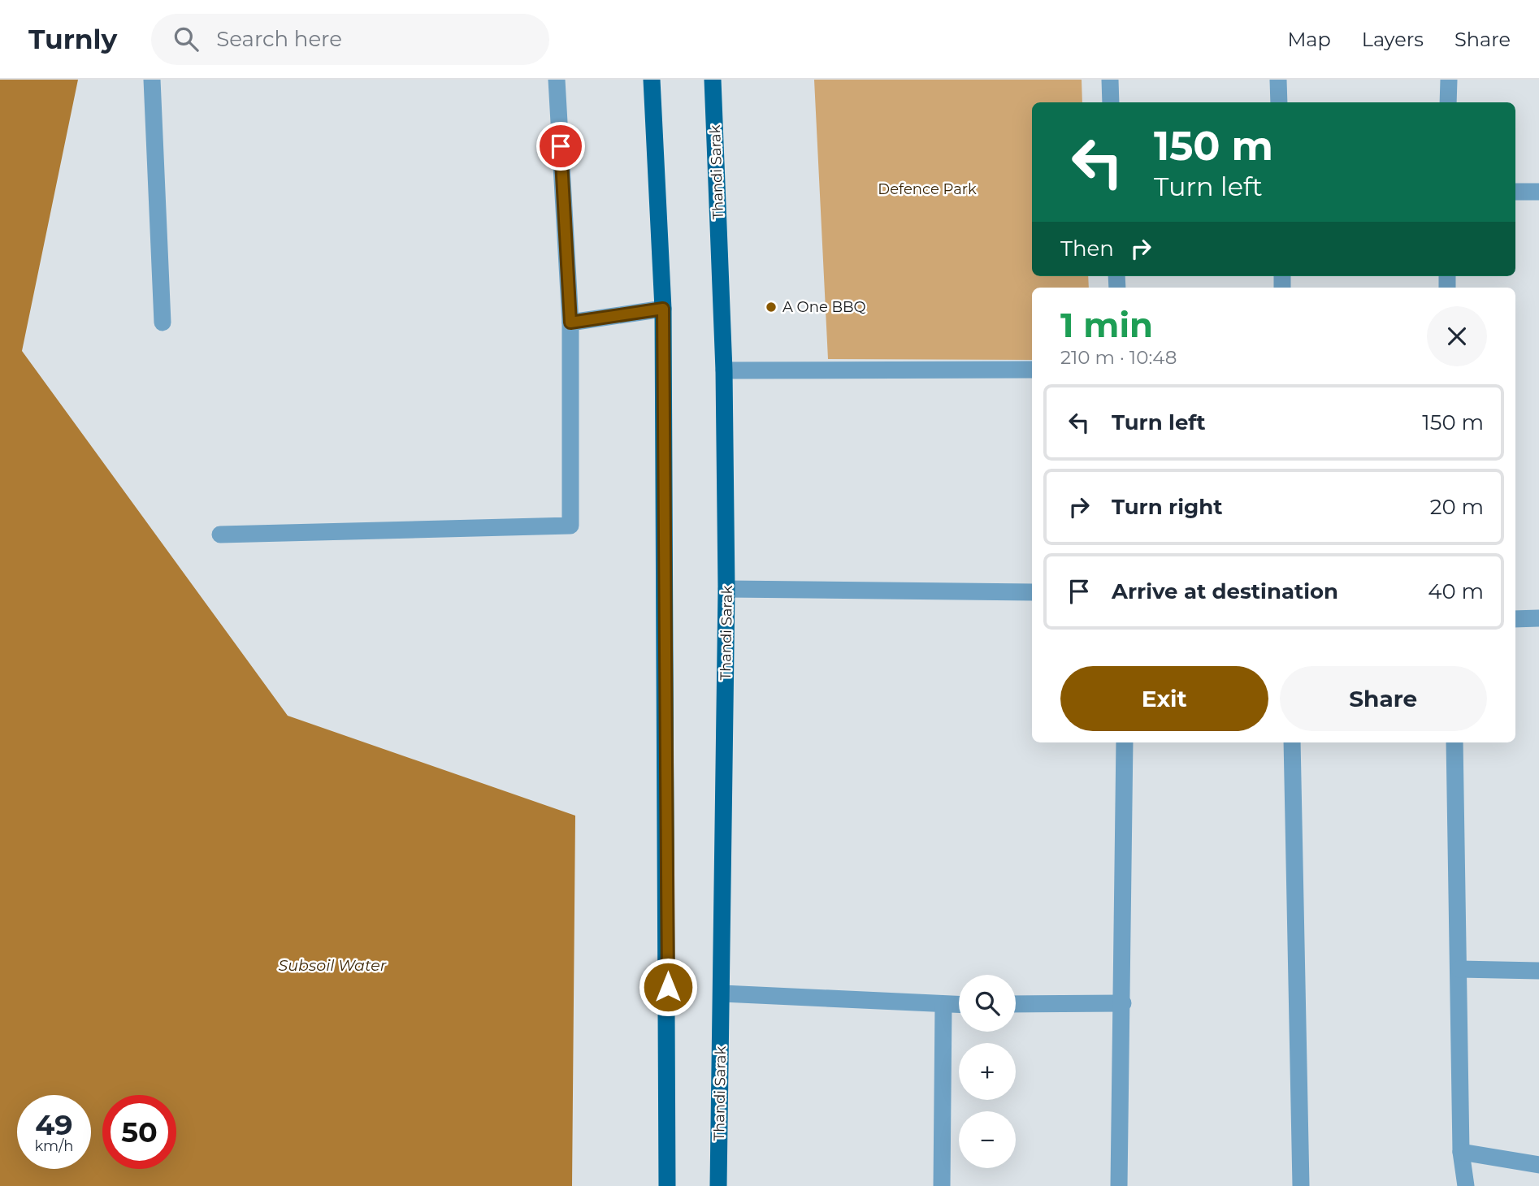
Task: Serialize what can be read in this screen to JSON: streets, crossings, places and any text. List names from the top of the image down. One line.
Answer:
{"streets":{"main road":["Thandi Sarak"]},"water":["Subsoil Water"],"parks":["Defence Park"],"places":["A One BBQ"],"page":{"header":"Turnly","search":"Search here","nav":["Map","Layers","Share"],"turn":["150 m","Turn left"],"then":"Then","heading":["1 min","210 m · 10:48"],"list":[{"name":"Turn left","value":"150 m"},{"name":"Turn right","value":"20 m"},{"name":"Arrive at destination","value":"40 m"}],"buttons":["Exit","Share"],"map_buttons":["+","−"],"speed":"49 km/h","limit":"50"}}
